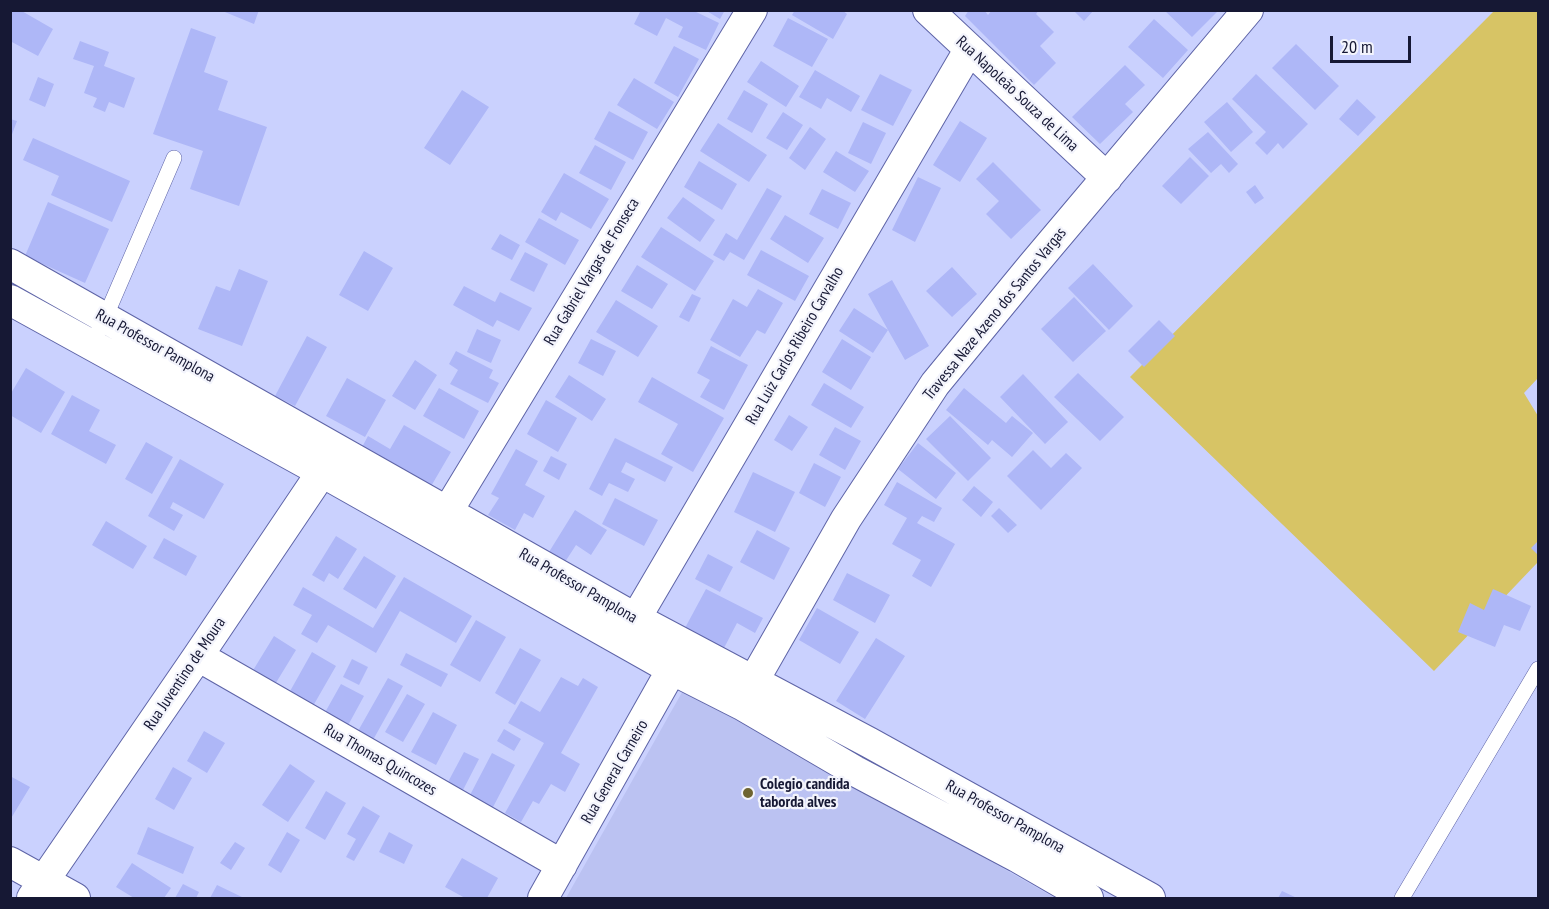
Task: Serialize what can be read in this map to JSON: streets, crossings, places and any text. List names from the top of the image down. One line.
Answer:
{"streets":{"street":["Rua Napoleão Souza de Lima","Rua Gabriel Vargas de Fonseca","Travessa Naze Azeno dos Santos Vargas","Rua Professor Pamplona","Rua Luiz Carlos Ribeiro Carvalho","Rua Juventino de Moura","Rua Thomas Quincozes","Rua General Carneiro"]},"crossings":[["Rua Napoleão Souza de Lima","Travessa Naze Azeno dos Santos Vargas"],["Rua Napoleão Souza de Lima","Rua Luiz Carlos Ribeiro Carvalho"],["Rua Gabriel Vargas de Fonseca","Rua Professor Pamplona"],["Travessa Naze Azeno dos Santos Vargas","Rua Professor Pamplona"],["Rua Professor Pamplona","Rua Luiz Carlos Ribeiro Carvalho"],["Rua Professor Pamplona","Rua Juventino de Moura"],["Rua Professor Pamplona","Rua General Carneiro"],["Rua Juventino de Moura","Rua Thomas Quincozes"],["Rua Thomas Quincozes","Rua General Carneiro"]],"places":["Colegio candida taborda alves"],"scale_bar":"20 m"}
